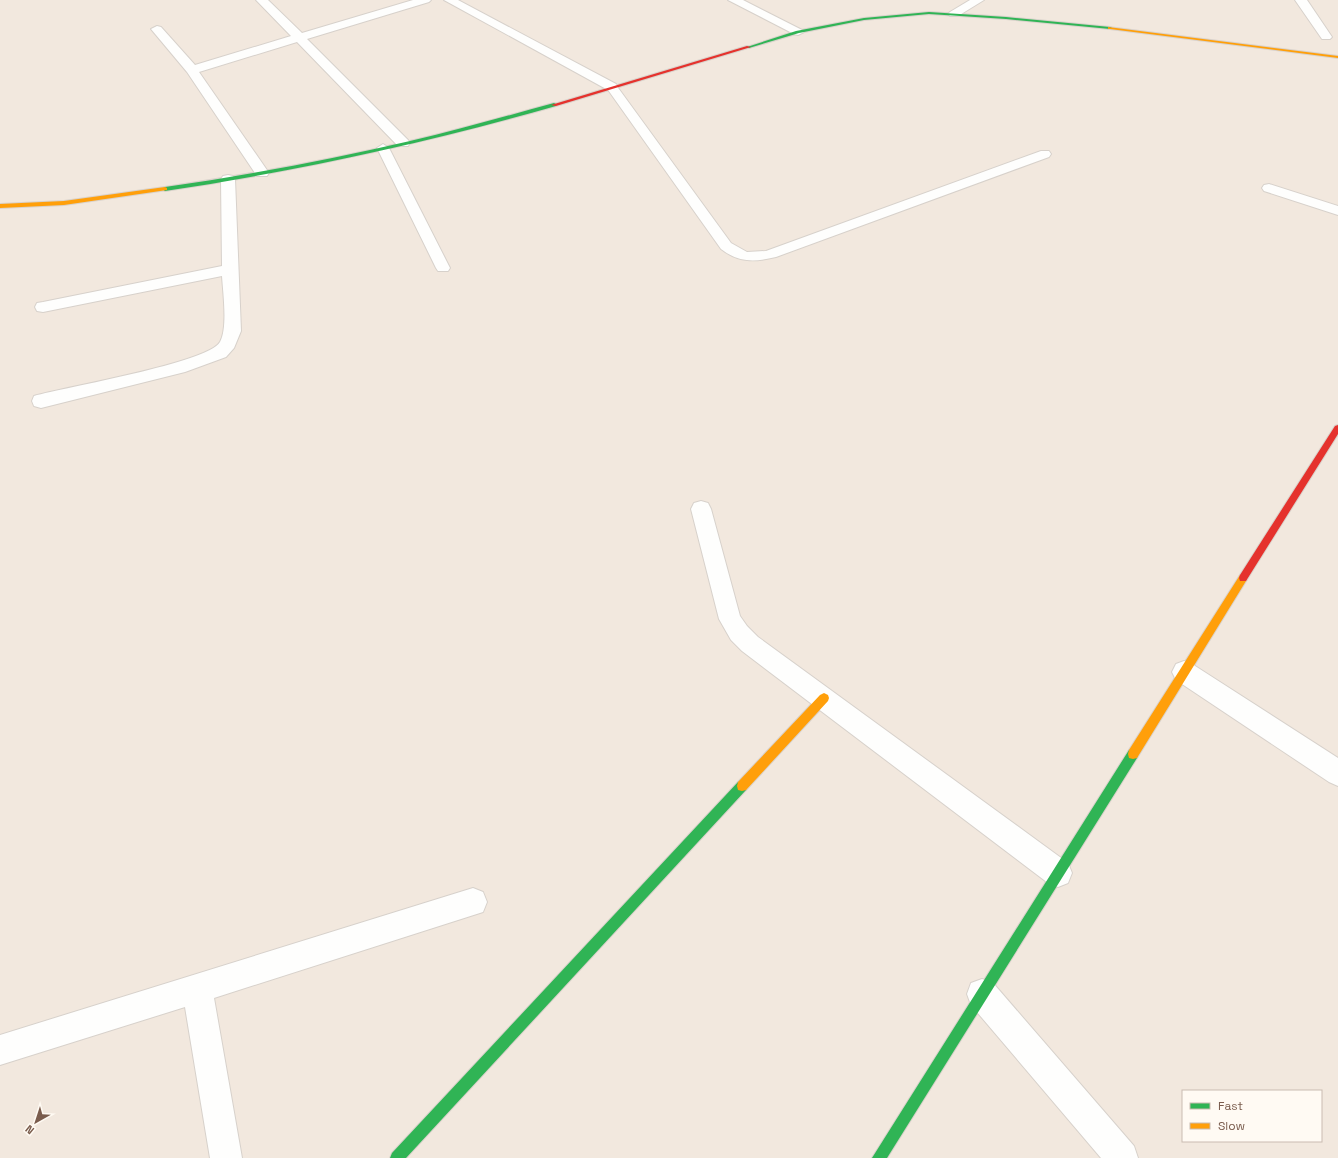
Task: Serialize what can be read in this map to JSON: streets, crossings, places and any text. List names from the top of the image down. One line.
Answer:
{"legend":["Fast","Slow"],"north":"bottom left"}
